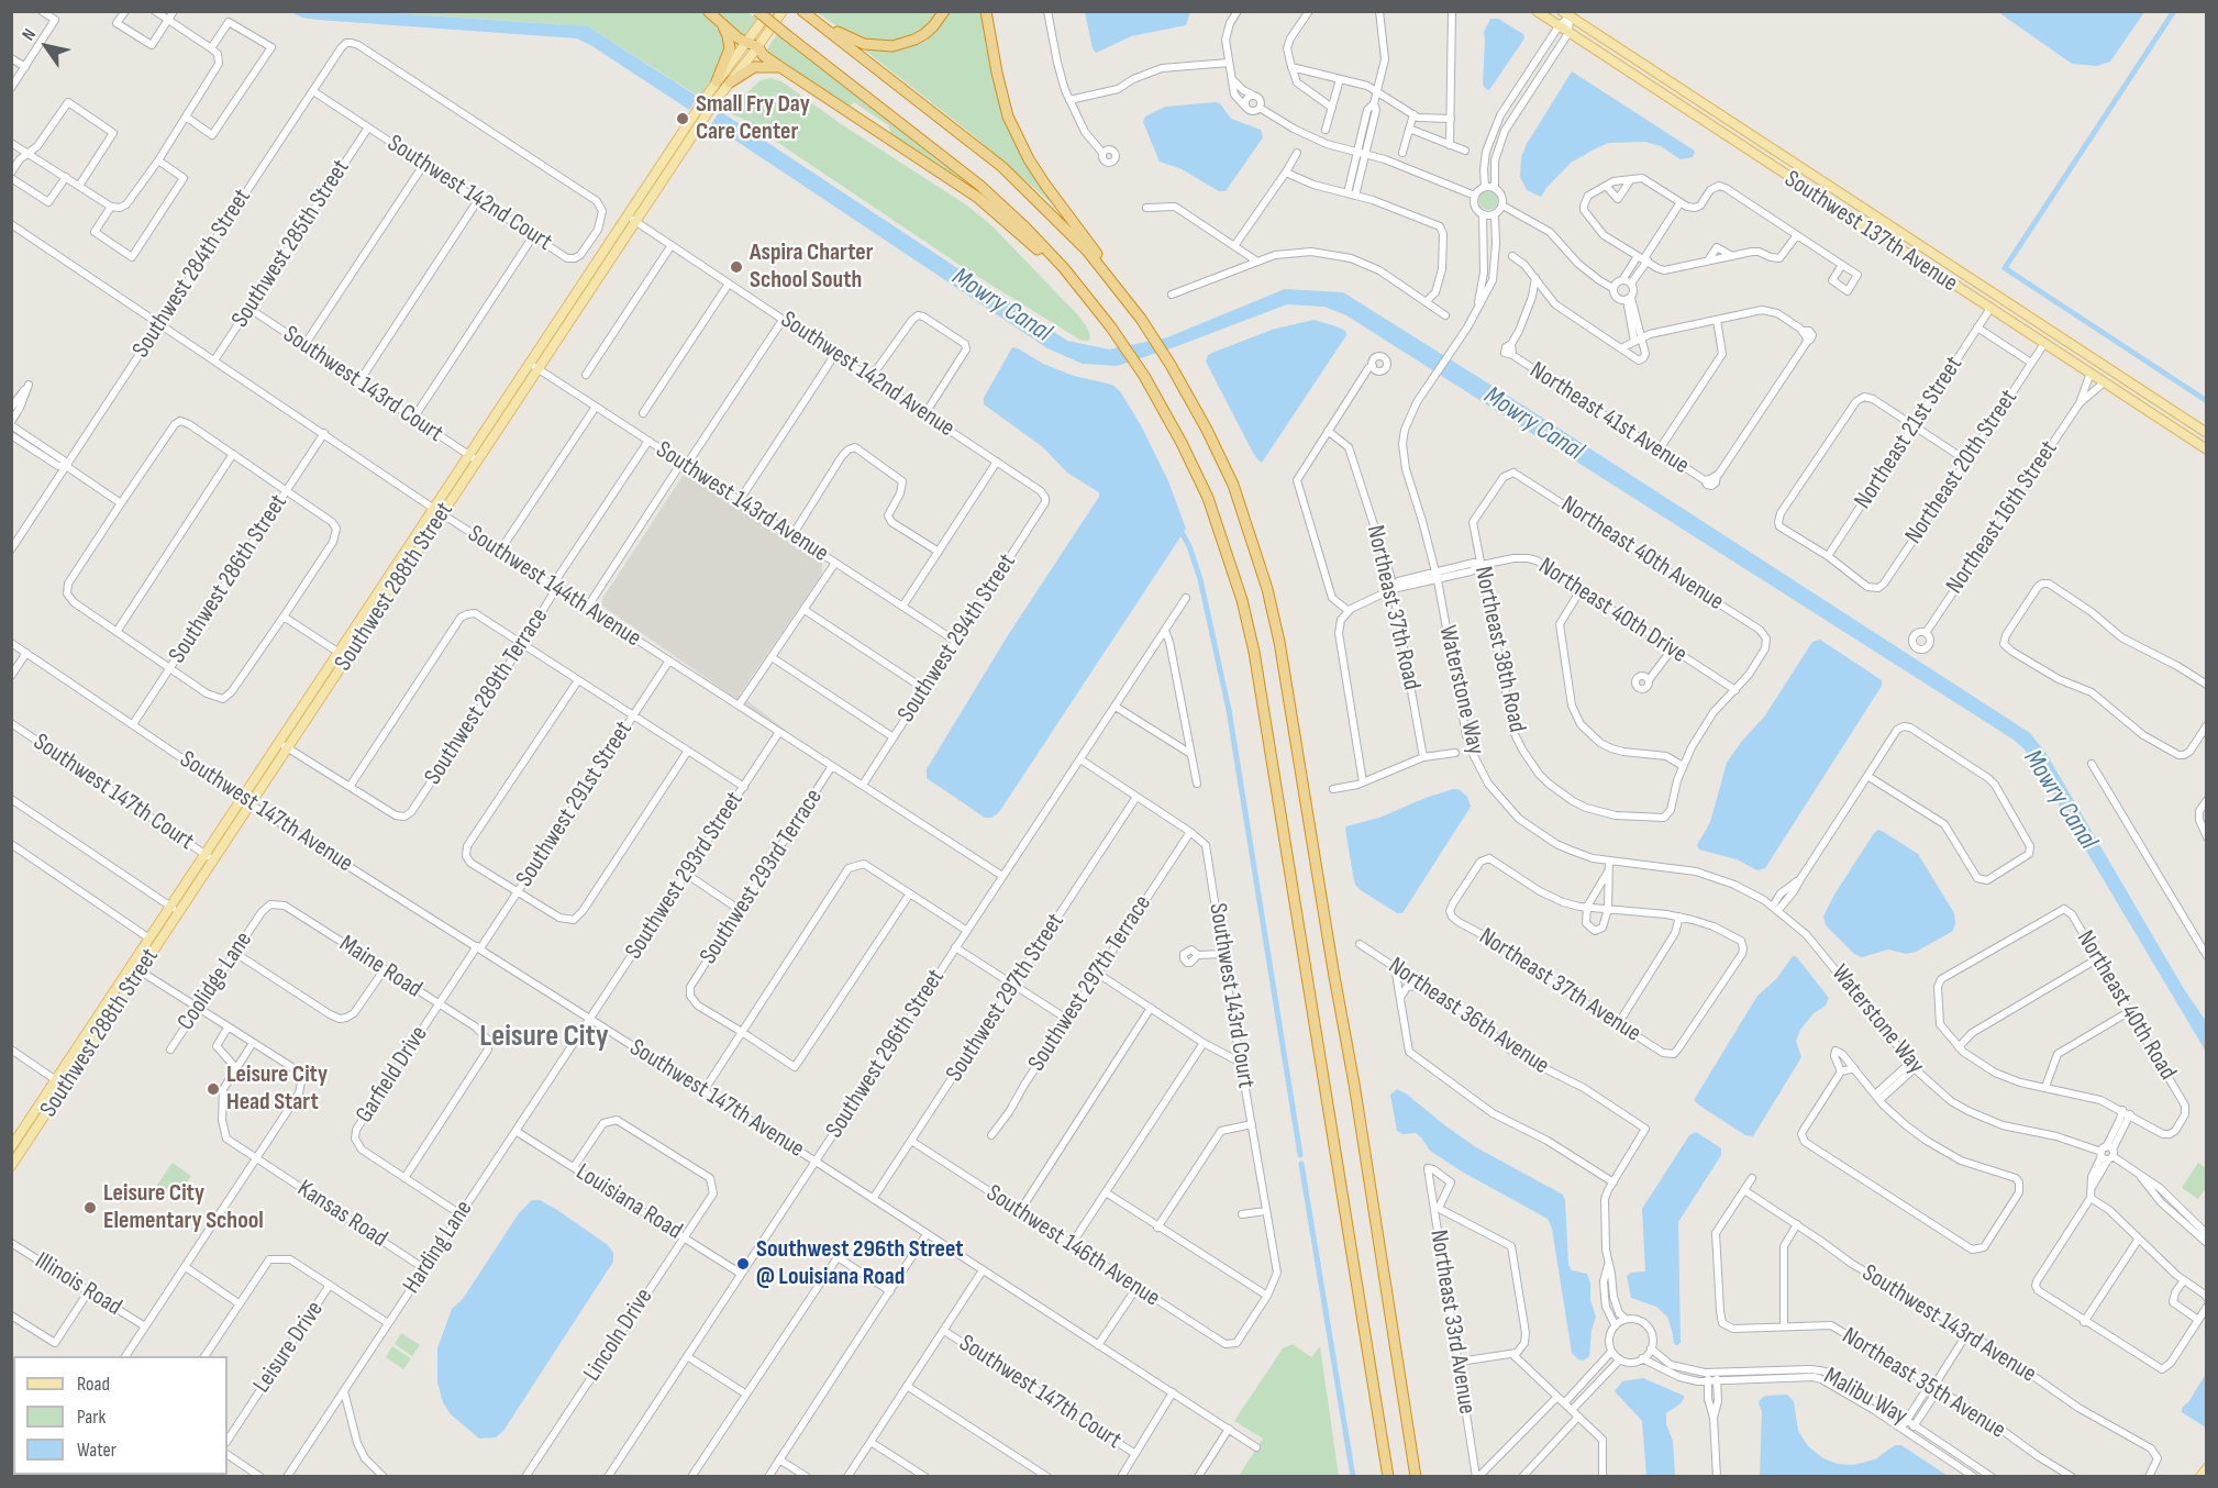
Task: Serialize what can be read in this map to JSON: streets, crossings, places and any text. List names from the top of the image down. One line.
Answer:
{"streets":{"main road":["Southwest 137th Avenue","Southwest 288th Street"],"street":["Southwest 142nd Court","Southwest 285th Street","Southwest 284th Street","Southwest 142nd Avenue","Southwest 143rd Court","Northeast 41st Avenue","Northeast 21st Street","Northeast 20th Street","Southwest 143rd Avenue","Northeast 16th Street","Northeast 40th Avenue","Southwest 286th Street","Southwest 144th Avenue","Northeast 37th Road","Northeast 40th Drive","Southwest 294th Street","Northeast 38th Road","Waterstone Way","Southwest 289th Terrace","Southwest 147th Court","Southwest 291st Street","Southwest 147th Avenue","Southwest 293rd Street","Southwest 293rd Terrace","Maine Road","Coolidge Lane","Southwest 297th Terrace","Northeast 37th Avenue","Southwest 297th Street","Northeast 40th Road","Northeast 36th Avenue","Southwest 296th Street","Garfield Drive","Louisiana Road","Kansas Road","Southwest 146th Avenue","Harding Lane","Illinois Road","Northeast 33rd Avenue","Lincoln Drive","Leisure Drive","Northeast 35th Avenue","Malibu Way"]},"crossings":[["Southwest 142nd Court","Southwest 285th Street"],["Southwest 142nd Court","Southwest 284th Street"],["Southwest 137th Avenue","Northeast 21st Street"],["Southwest 137th Avenue","Northeast 20th Street"],["Southwest 137th Avenue","Northeast 16th Street"],["Southwest 285th Street","Southwest 143rd Court"],["Southwest 285th Street","Southwest 144th Avenue"],["Southwest 284th Street","Southwest 144th Avenue"],["Southwest 142nd Avenue","Southwest 288th Street"],["Southwest 142nd Avenue","Southwest 294th Street"],["Southwest 143rd Court","Southwest 288th Street"],["Southwest 143rd Court","Southwest 297th Terrace"],["Southwest 143rd Court","Southwest 297th Street"],["Southwest 143rd Court","Southwest 296th Street"],["Southwest 143rd Court","Southwest 146th Avenue"],["Northeast 21st Street","Northeast 20th Street"],["Southwest 143rd Avenue","Southwest 288th Street"],["Southwest 143rd Avenue","Southwest 294th Street"],["Southwest 143rd Avenue","Southwest 289th Terrace"],["Southwest 143rd Avenue","Northeast 35th Avenue"],["Northeast 40th Avenue","Northeast 40th Drive"],["Northeast 40th Avenue","Northeast 38th Road"],["Southwest 286th Street","Southwest 144th Avenue"],["Southwest 286th Street","Southwest 147th Avenue"],["Southwest 288th Street","Southwest 144th Avenue"],["Southwest 288th Street","Southwest 147th Court"],["Southwest 288th Street","Southwest 147th Avenue"],["Southwest 144th Avenue","Southwest 294th Street"],["Southwest 144th Avenue","Southwest 289th Terrace"],["Southwest 144th Avenue","Southwest 291st Street"],["Southwest 144th Avenue","Southwest 293rd Street"],["Southwest 144th Avenue","Southwest 293rd Terrace"],["Southwest 144th Avenue","Southwest 296th Street"],["Northeast 37th Road","Northeast 40th Drive"],["Northeast 40th Drive","Northeast 38th Road"],["Northeast 40th Drive","Waterstone Way"],["Southwest 291st Street","Southwest 147th Avenue"],["Southwest 291st Street","Garfield Drive"],["Southwest 147th Avenue","Southwest 293rd Street"],["Southwest 147th Avenue","Southwest 297th Street"],["Southwest 147th Avenue","Southwest 296th Street"],["Southwest 147th Avenue","Garfield Drive"],["Southwest 147th Avenue","Harding Lane"],["Southwest 293rd Street","Harding Lane"],["Maine Road","Coolidge Lane"],["Maine Road","Garfield Drive"],["Southwest 297th Street","Southwest 146th Avenue"],["Southwest 296th Street","Louisiana Road"],["Louisiana Road","Harding Lane"],["Louisiana Road","Lincoln Drive"],["Kansas Road","Harding Lane"]],"districts":["Leisure City"],"water":["Mowry Canal"],"places":["Small Fry Day Care Center","Aspira Charter School South","Leisure City Head Start","Leisure City Elementary School","Southwest 296th Street @ Louisiana Road"],"legend":["Road","Park","Water"],"north":"top left"}
